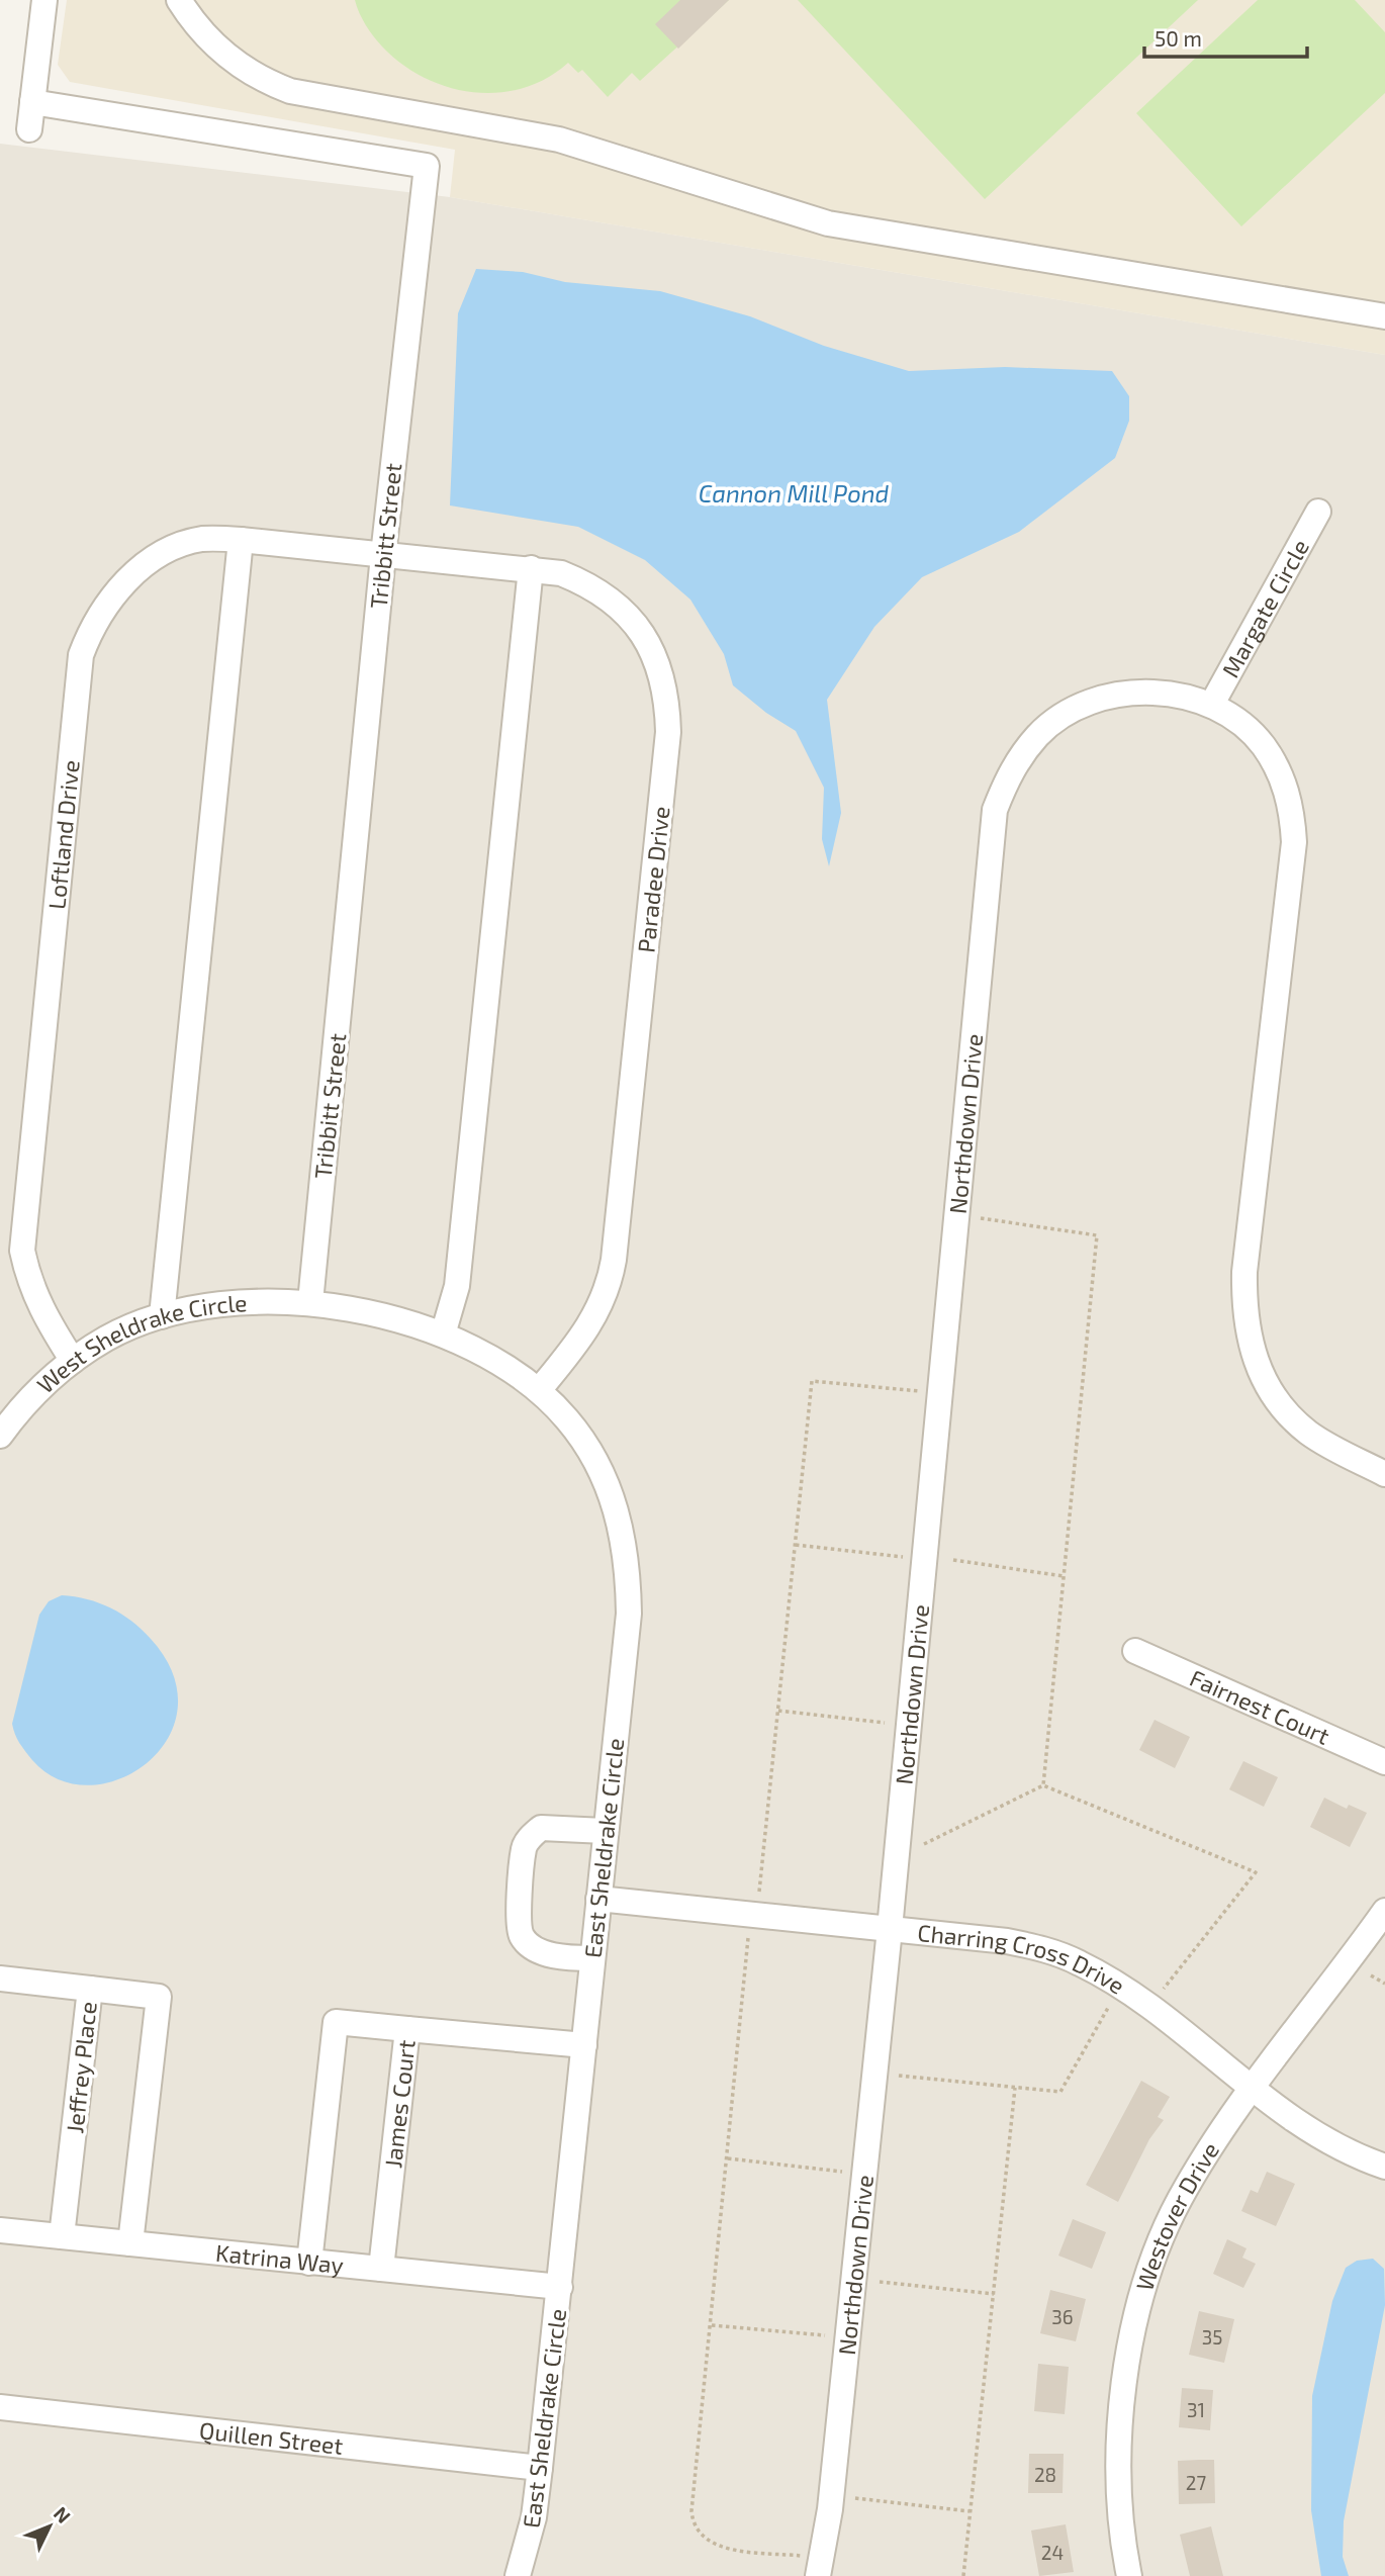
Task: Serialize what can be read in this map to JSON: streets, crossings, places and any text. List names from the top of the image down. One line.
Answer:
{"streets":{"street":["Tribbitt Street","Margate Circle","Loftland Drive","Paradee Drive","Northdown Drive","West Sheldrake Circle","Fairnest Court","East Sheldrake Circle","Charring Cross Drive","Jeffrey Place","James Court","Westover Drive","Katrina Way","Quillen Street"]},"crossings":[["Tribbitt Street","Loftland Drive"],["Tribbitt Street","Paradee Drive"],["Tribbitt Street","West Sheldrake Circle"],["Tribbitt Street","East Sheldrake Circle"],["Margate Circle","Northdown Drive"],["Loftland Drive","Paradee Drive"],["Loftland Drive","West Sheldrake Circle"],["Paradee Drive","East Sheldrake Circle"],["Northdown Drive","Charring Cross Drive"],["West Sheldrake Circle","East Sheldrake Circle"],["East Sheldrake Circle","Charring Cross Drive"],["East Sheldrake Circle","James Court"],["East Sheldrake Circle","Katrina Way"],["East Sheldrake Circle","Quillen Street"],["Charring Cross Drive","Westover Drive"],["Jeffrey Place","Katrina Way"],["James Court","Katrina Way"]],"water":["Cannon Mill Pond"],"house_numbers":["36","35","31","28","27","24"],"scale_bar":"50 m","north":"top right"}
